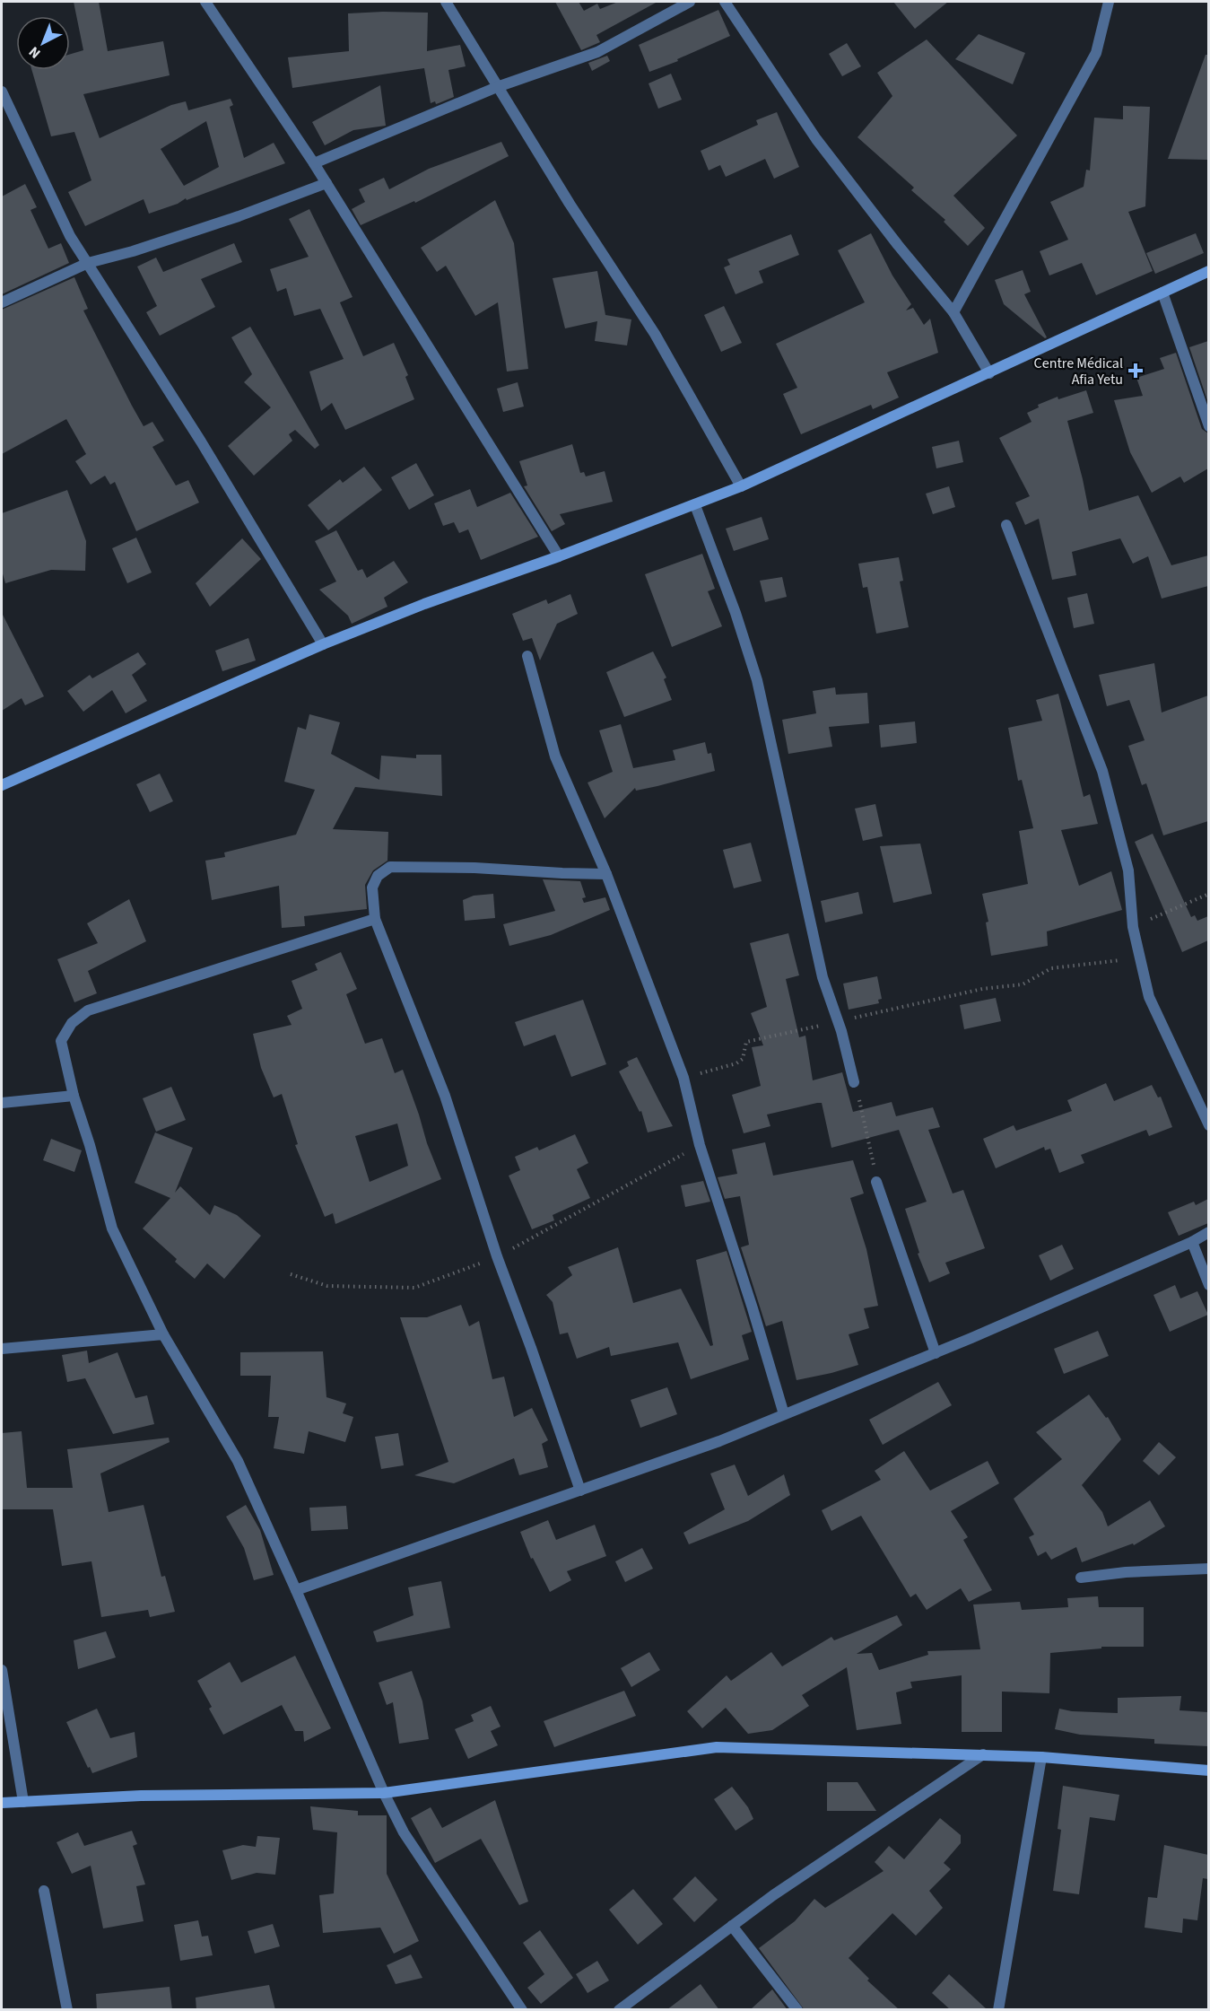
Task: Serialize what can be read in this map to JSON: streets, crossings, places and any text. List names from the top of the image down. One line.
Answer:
{"places":{"health":["Centre Médical Afia Yetu"]},"north":"bottom left"}
